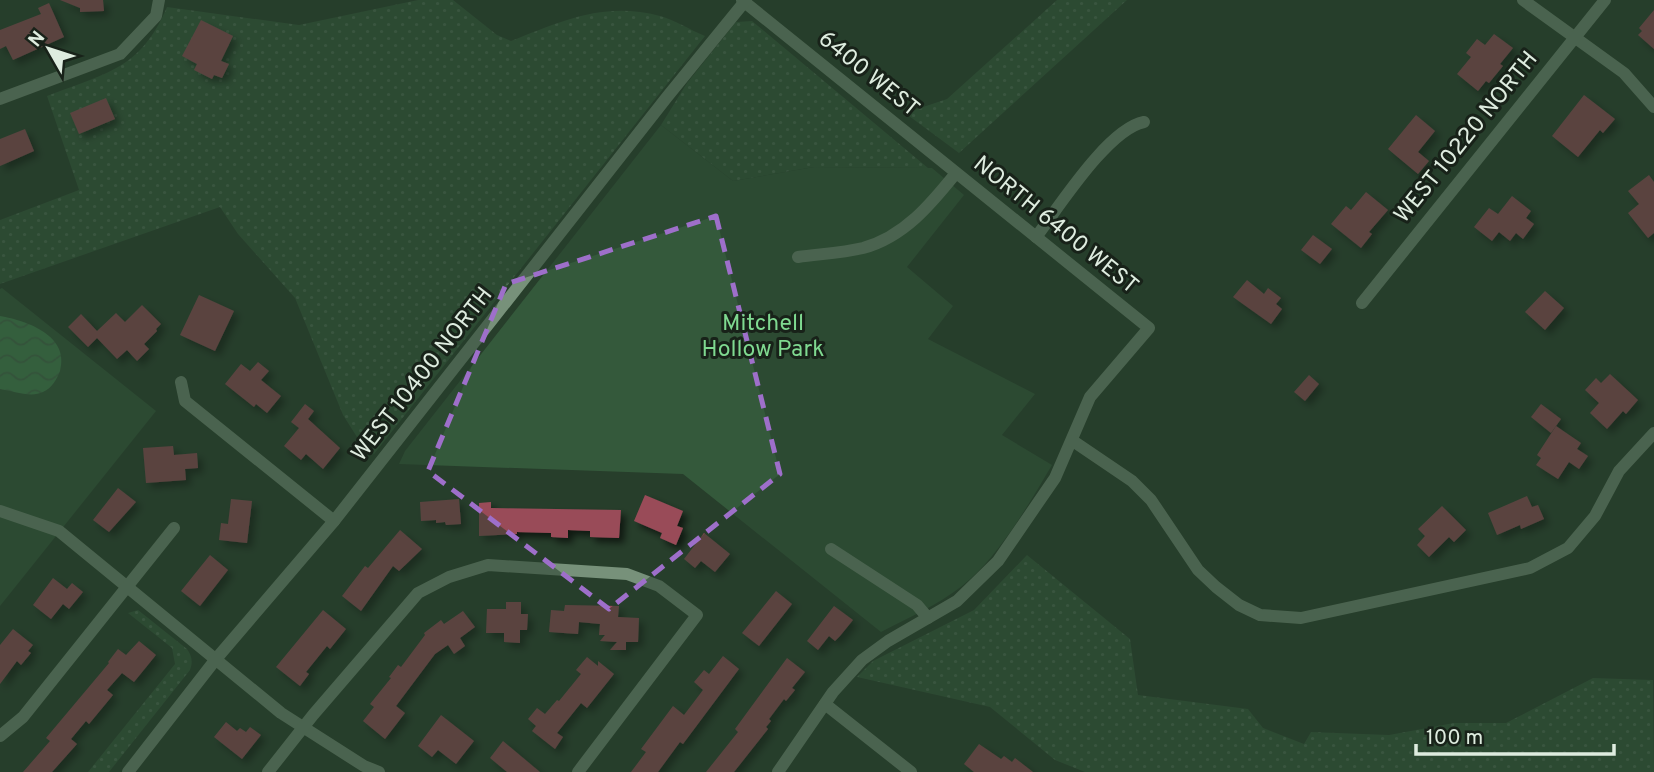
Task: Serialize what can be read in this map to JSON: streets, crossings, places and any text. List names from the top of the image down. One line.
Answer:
{"streets":{"street":["6400 WEST","WEST 10220 NORTH","NORTH 6400 WEST","WEST 10400 NORTH"]},"crossings":[["6400 WEST","NORTH 6400 WEST"],["6400 WEST","WEST 10400 NORTH"]],"parks":["Mitchell Hollow Park"],"scale_bar":"100 m","north":"top left"}
